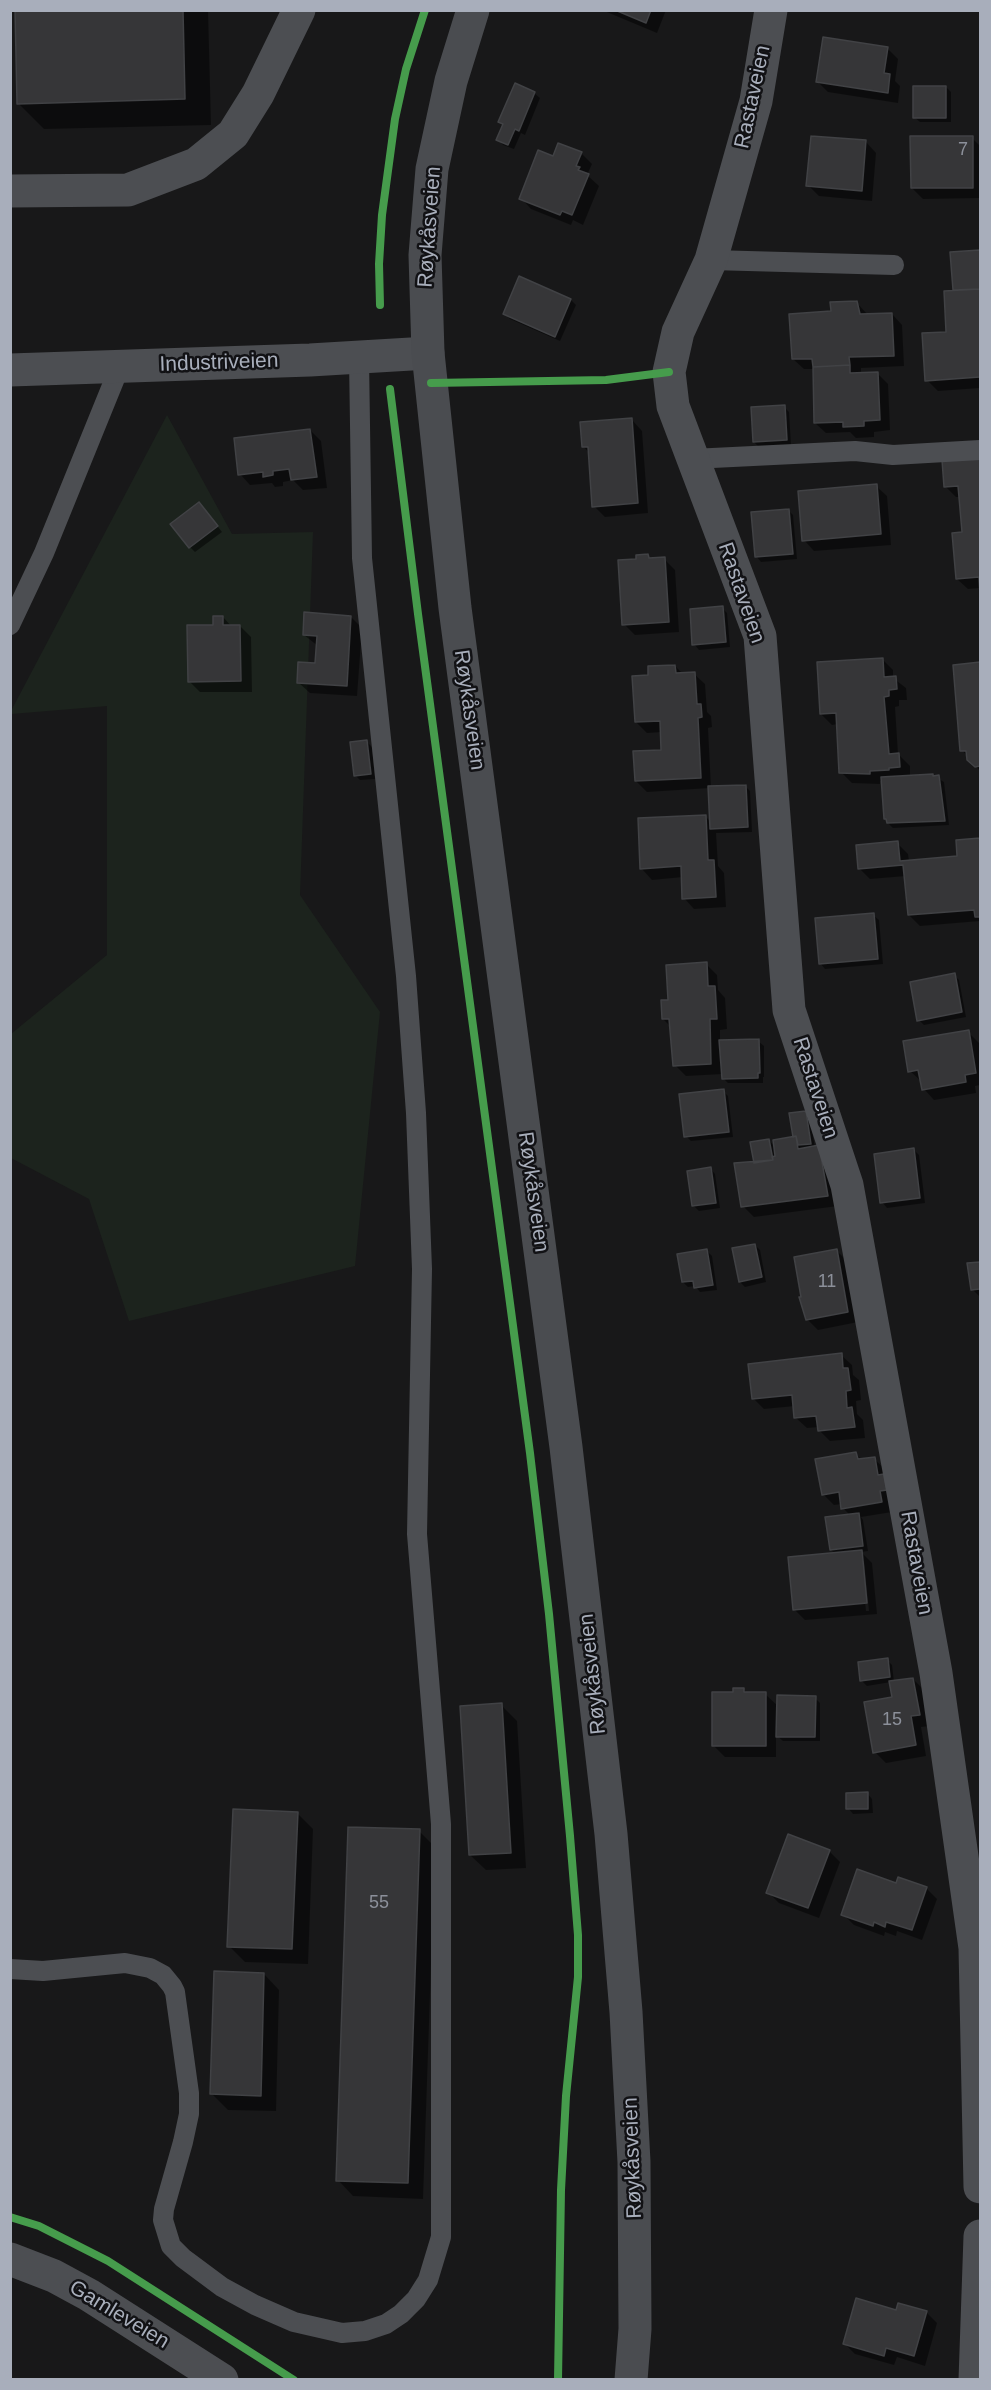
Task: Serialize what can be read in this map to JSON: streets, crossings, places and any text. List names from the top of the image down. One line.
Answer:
{"streets":{"main road":["Røykåsveien"],"street":["Rastaveien","Industriveien","Gamleveien"]},"crossings":[["Røykåsveien","Industriveien"]],"house_numbers":["7","11","15","55"]}
